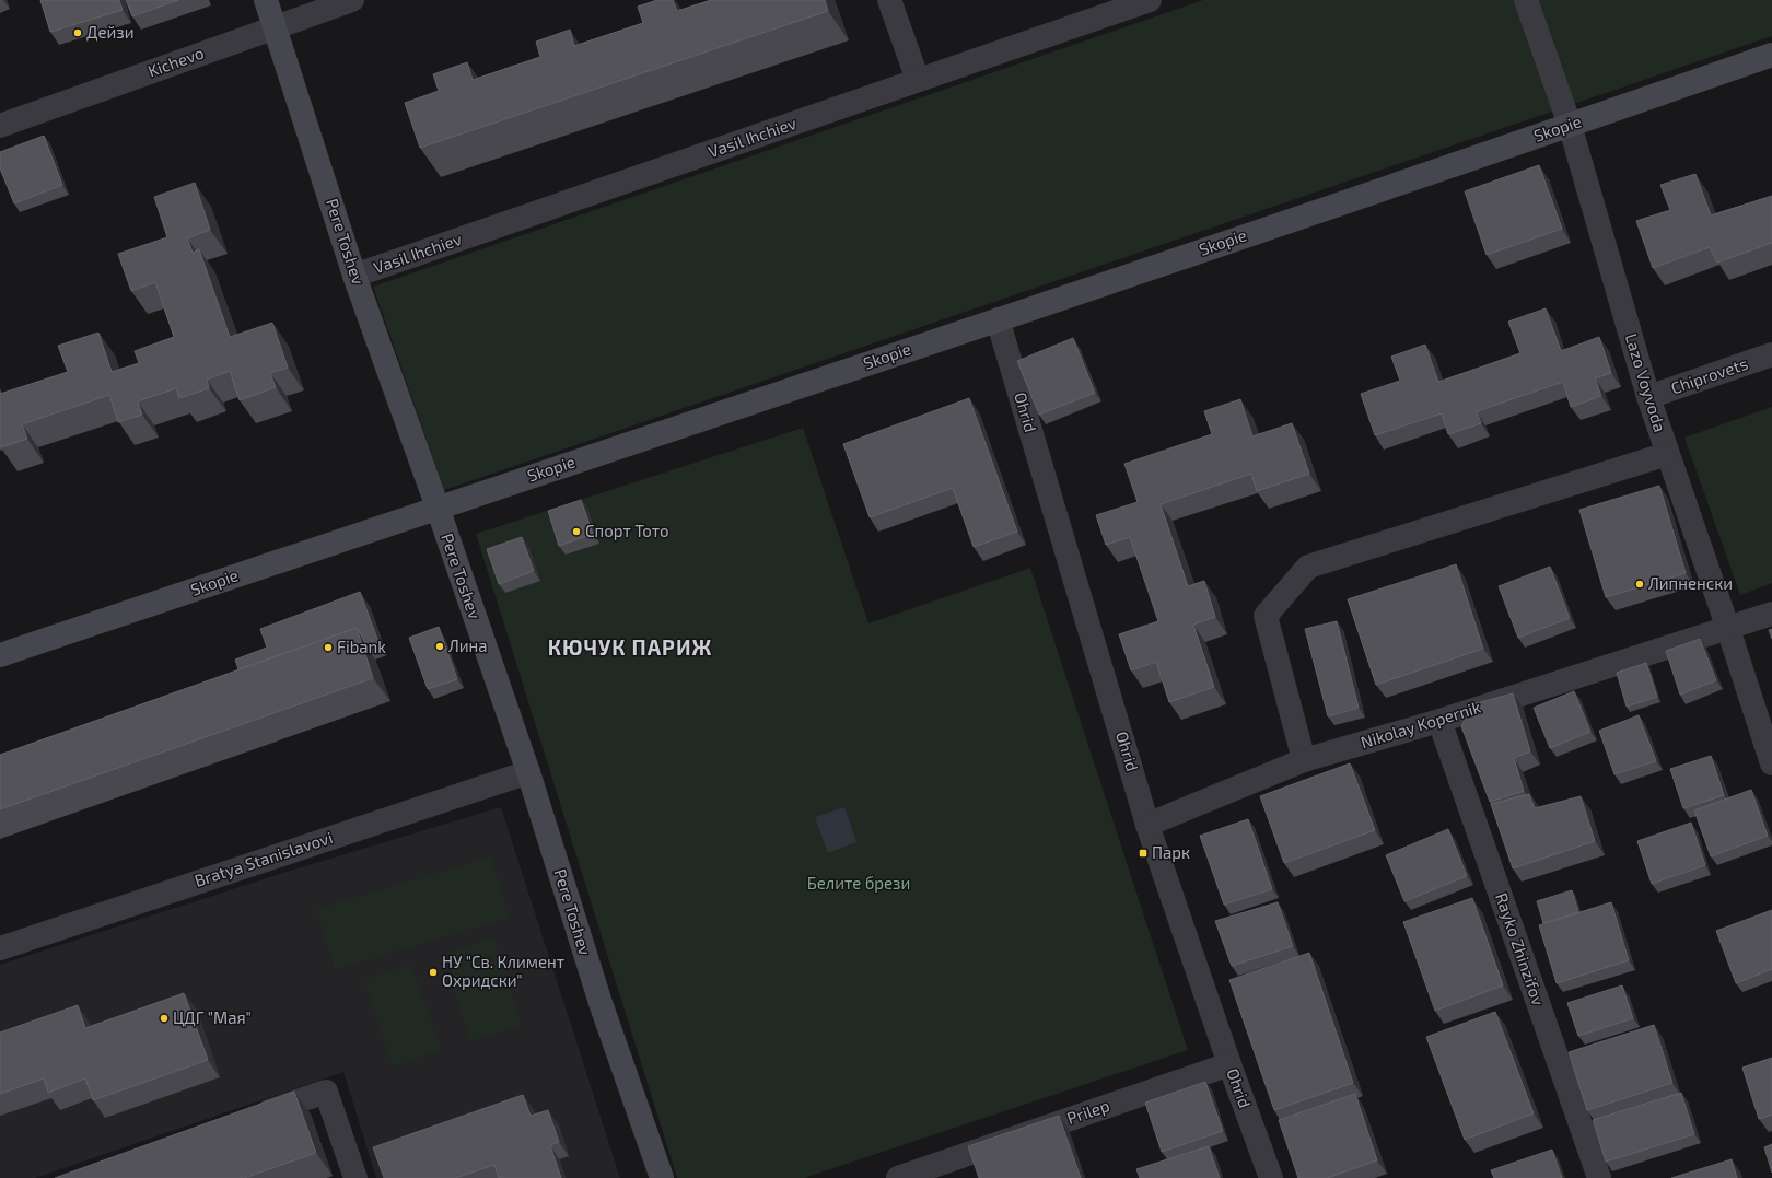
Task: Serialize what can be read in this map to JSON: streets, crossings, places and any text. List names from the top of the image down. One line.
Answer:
{"streets":{"street":["Kichevo","Skopie","Vasil Ihchiev","Pere Toshev","Chiprovets","Lazo Voyvoda","Ohrid","Nikolay Kopernik","Bratya Stanislavovi","Rayko Zhinzifov","Prilep"]},"crossings":[["Kichevo","Pere Toshev"],["Skopie","Pere Toshev"],["Skopie","Lazo Voyvoda"],["Skopie","Ohrid"],["Vasil Ihchiev","Pere Toshev"],["Pere Toshev","Bratya Stanislavovi"],["Chiprovets","Lazo Voyvoda"],["Lazo Voyvoda","Nikolay Kopernik"],["Ohrid","Nikolay Kopernik"],["Ohrid","Prilep"],["Nikolay Kopernik","Rayko Zhinzifov"]],"districts":["КЮЧУК ПАРИЖ"],"parks":["Белите брези"],"places":{"other":["Дейзи","Спорт Тото","Липненски","Лина","Fibank","НУ \"Св. Климент Охридски\"","ЦДГ \"Мая\""],"transit":["Парк"]}}
